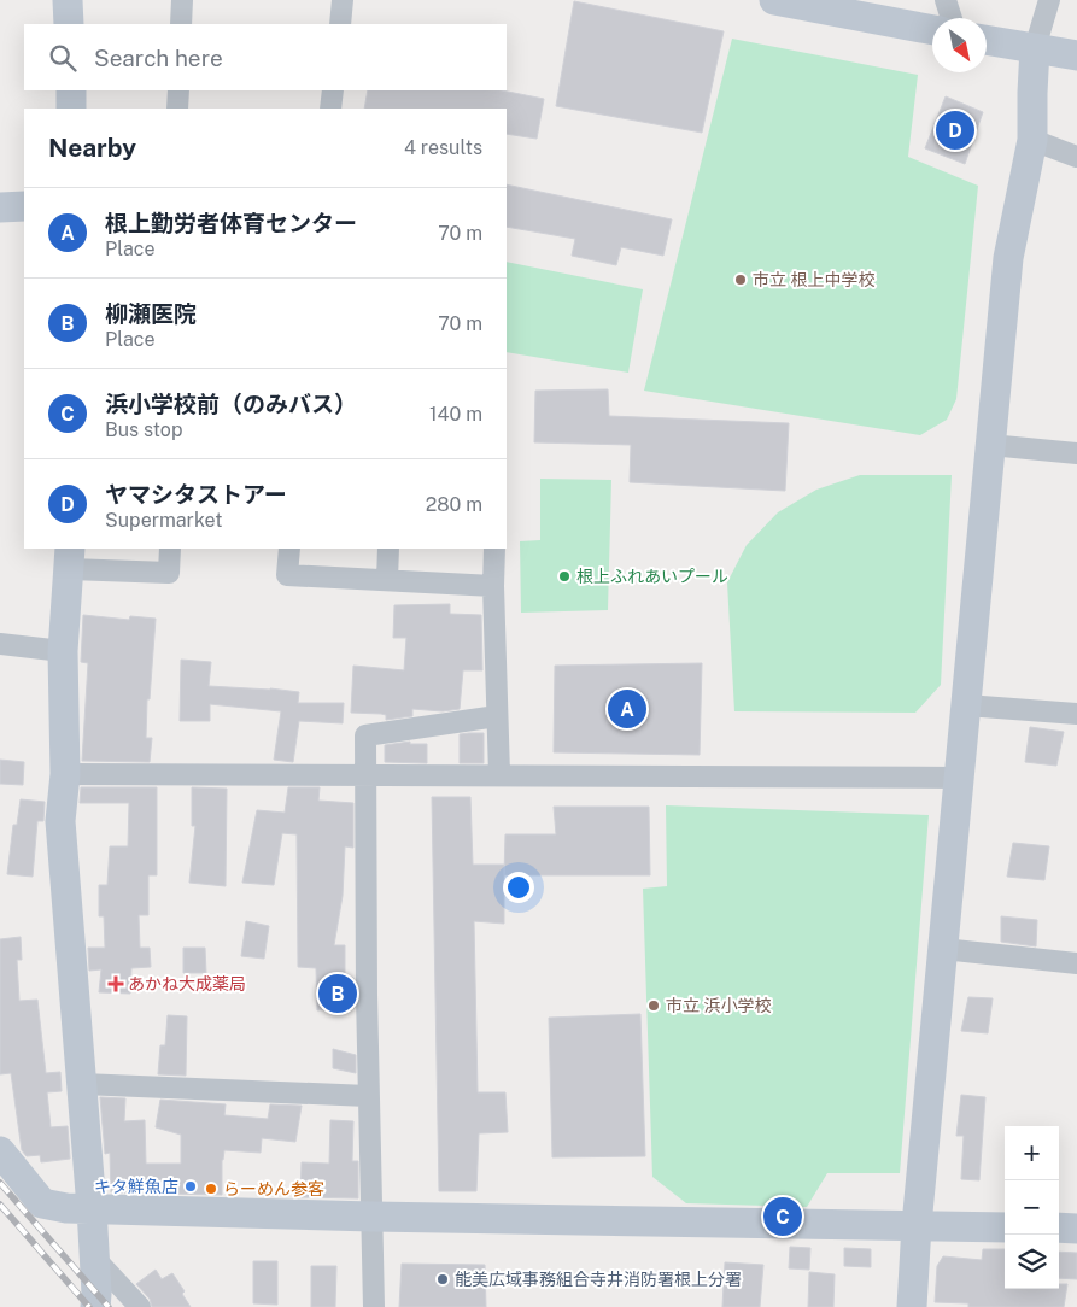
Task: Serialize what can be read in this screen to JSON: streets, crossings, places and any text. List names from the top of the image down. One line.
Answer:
{"places":{"other":["市立 根上中学校","根上ふれあいプール","市立 浜小学校","キタ鮮魚店","らーめん参客","能美広域事務組合寺井消防署根上分署"],"health":["あかね大成薬局"]},"north":"bottom right","page":{"search":"Search here","pins":["D","A","B","C"],"heading":["Nearby","4 results"],"list":[{"mark":"A","name":"根上勤労者体育センター","note":"Place","value":"70 m"},{"mark":"B","name":"柳瀬医院","note":"Place","value":"70 m"},{"mark":"C","name":"浜小学校前（のみバス）","note":"Bus stop","value":"140 m"},{"mark":"D","name":"ヤマシタストアー","note":"Supermarket","value":"280 m"}],"map_buttons":["+","−"]}}
